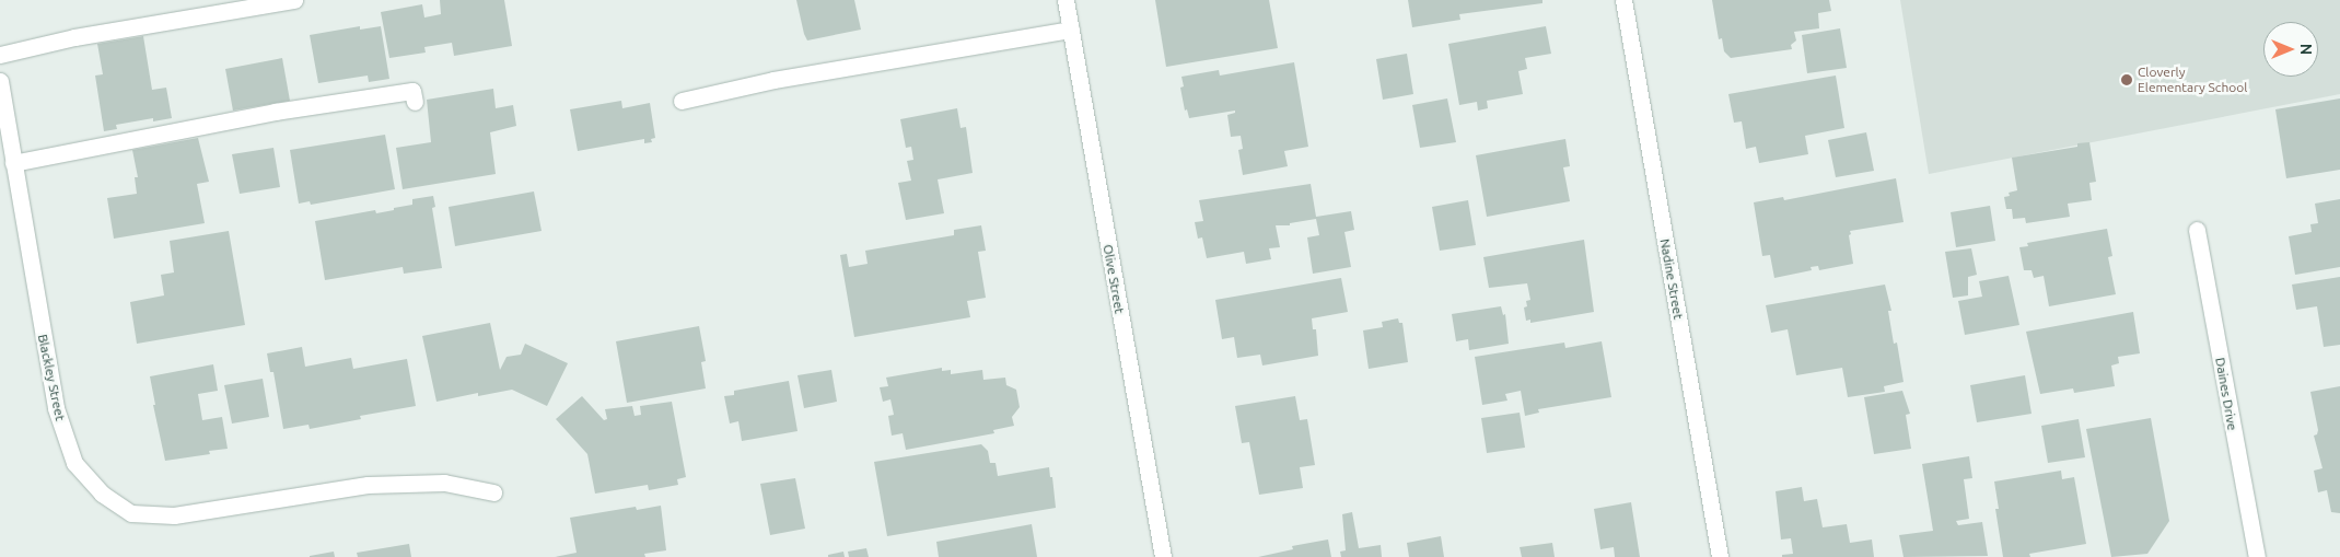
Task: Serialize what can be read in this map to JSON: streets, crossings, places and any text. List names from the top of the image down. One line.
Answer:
{"streets":{"street":["Olive Street","Nadine Street","Blackley Street","Daines Drive"]},"places":["Cloverly Elementary School"],"north":"right"}
